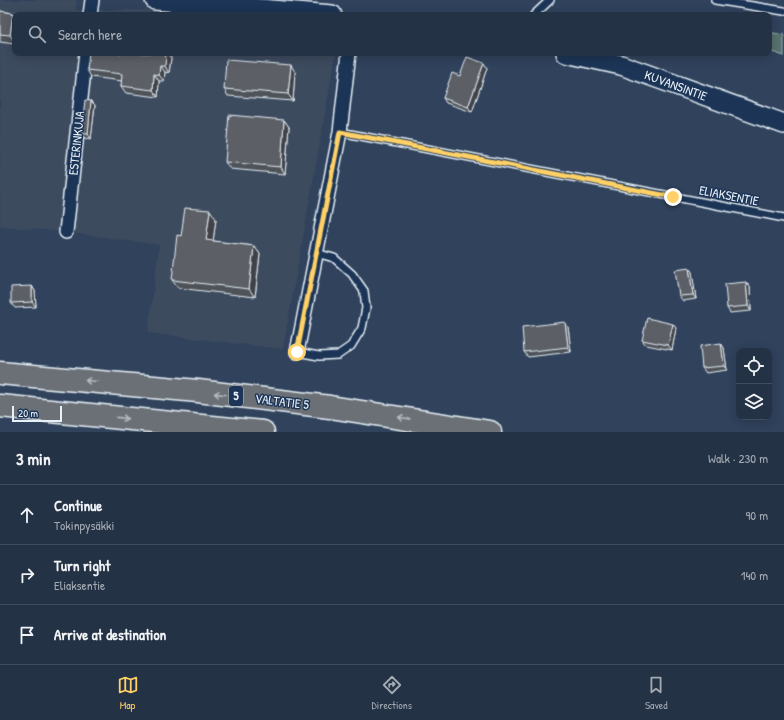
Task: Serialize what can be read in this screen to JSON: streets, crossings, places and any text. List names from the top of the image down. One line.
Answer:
{"streets":{"highway":["5","VALTATIE 5"],"street":["KUVANSINTIE","ESTERINKUJA"],"lane":["ELIAKSENTIE"]},"scale_bar":"20 m","page":{"search":"Search here","scale":"20 m","heading":["3 min","Walk · 230 m"],"list":[["Continue","Tokinpysäkki","90 m"],["Turn right","Eliaksentie","140 m"],"Arrive at destination"],"nav":["Map","Directions","Saved"]}}
